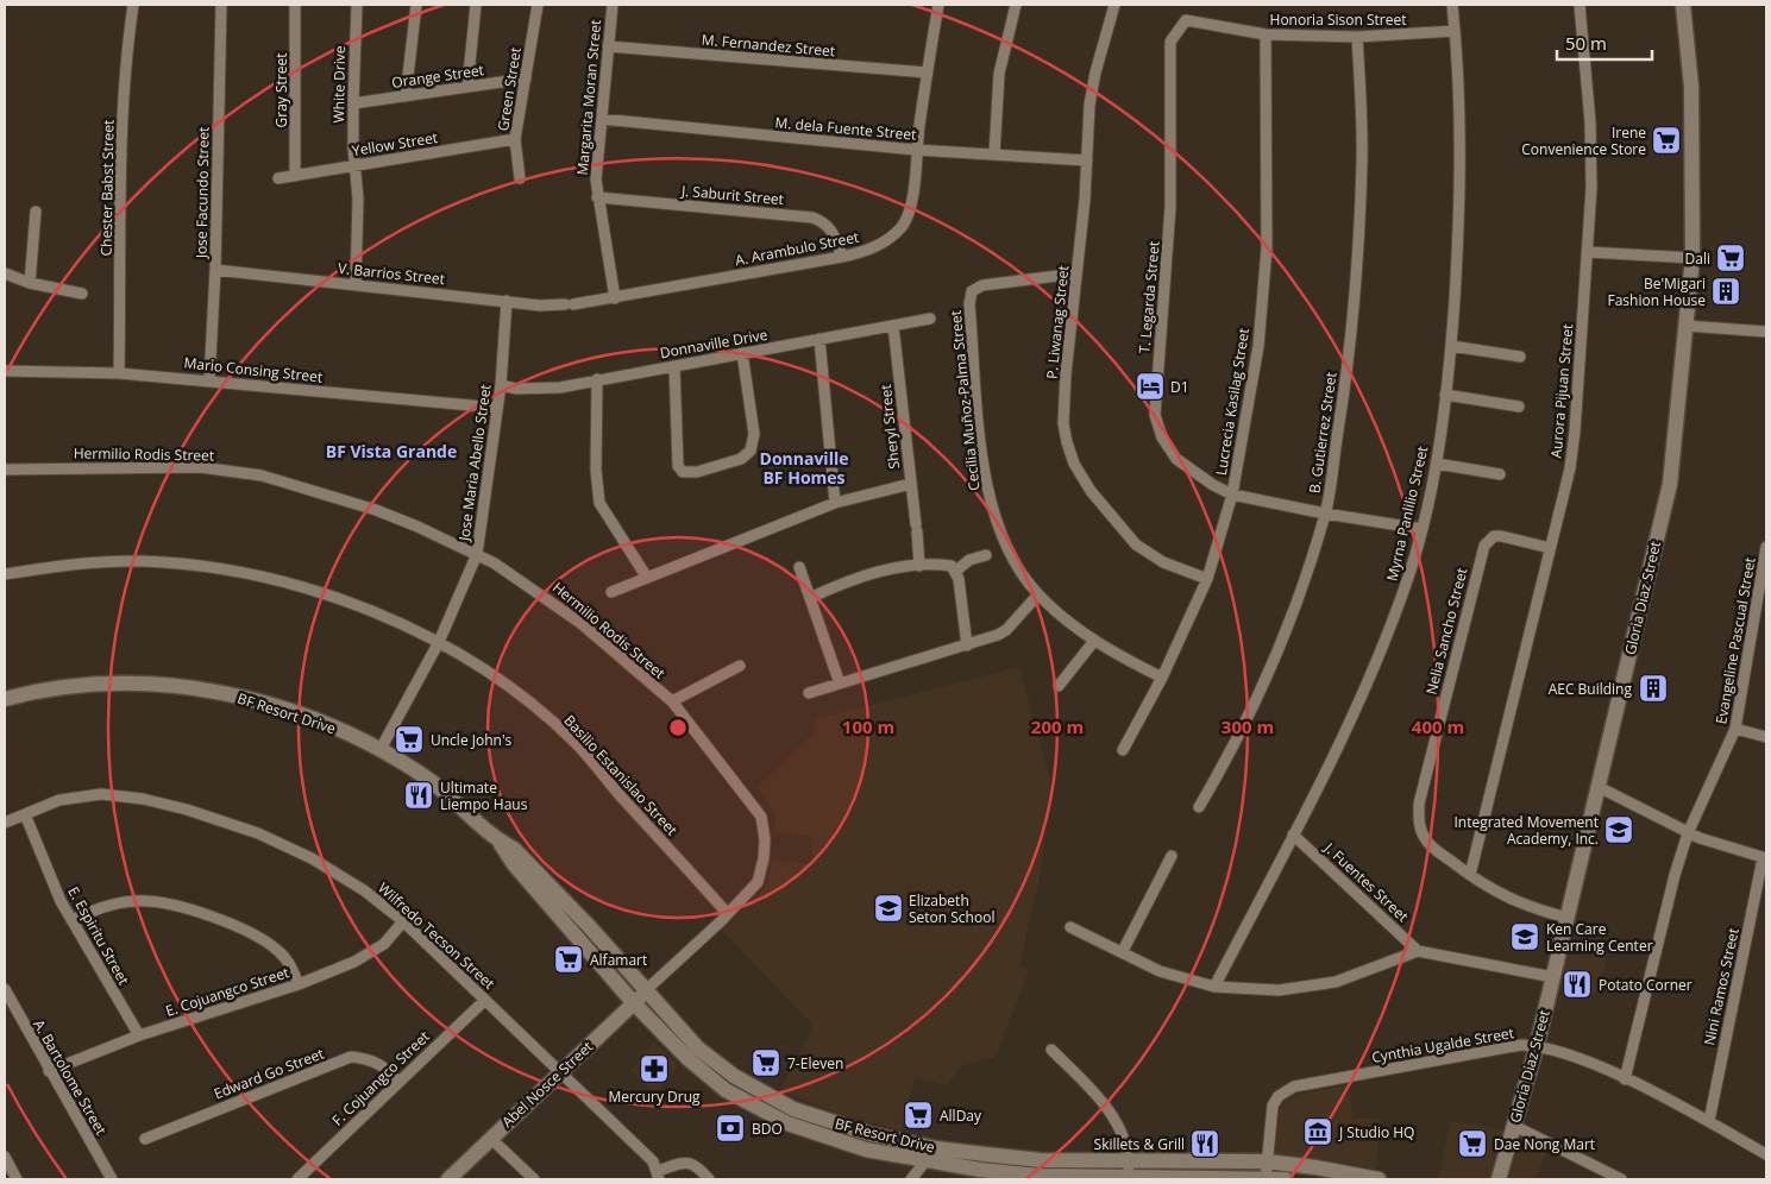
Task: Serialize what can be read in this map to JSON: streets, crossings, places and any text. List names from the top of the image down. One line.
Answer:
{"streets":{"main road":["Gloria Diaz Street","BF Resort Drive","Abel Nosce Street"],"street":["Honoria Sison Street","M. Fernandez Street","Orange Street","White Drive","Green Street","Gray Street","Margarita Moran Street","M. dela Fuente Street","Yellow Street","Chester Babst Street","Jose Facundo Street","J. Saburit Street","A. Arambulo Street","V. Barrios Street","T. Legarda Street","P. Liwanag Street","Donnaville Drive","Mario Consing Street","Aurora Pijuan Street","Cecilia Muñoz-Palma Street","Lucrecia Kasilag Street","Sheryl Street","B. Gutierrez Street","Hermilio Rodis Street","Jose Maria Abello Street","Myrna Panlilio Street","Nelia Sancho Street","Evangeline Pascual Street","Basilio Estanislao Street","J. Fuentes Street","E. Espiritu Street","Wilfredo Tecson Street","Nini Ramos Street","E. Cojuangco Street","Cynthia Ugalde Street","Edward Go Street","A. Bartolome Street","F. Cojuangco Street"]},"crossings":[["Honoria Sison Street","T. Legarda Street"],["Honoria Sison Street","Lucrecia Kasilag Street"],["Honoria Sison Street","B. Gutierrez Street"],["Honoria Sison Street","Myrna Panlilio Street"],["M. Fernandez Street","Margarita Moran Street"],["M. Fernandez Street","A. Arambulo Street"],["Orange Street","White Drive"],["Orange Street","Green Street"],["White Drive","Yellow Street"],["White Drive","V. Barrios Street"],["Green Street","Yellow Street"],["Gray Street","Yellow Street"],["Margarita Moran Street","M. dela Fuente Street"],["Margarita Moran Street","J. Saburit Street"],["Margarita Moran Street","A. Arambulo Street"],["M. dela Fuente Street","A. Arambulo Street"],["M. dela Fuente Street","P. Liwanag Street"],["Chester Babst Street","Mario Consing Street"],["Jose Facundo Street","V. Barrios Street"],["Jose Facundo Street","Mario Consing Street"],["J. Saburit Street","A. Arambulo Street"],["A. Arambulo Street","V. Barrios Street"],["V. Barrios Street","Jose Maria Abello Street"],["T. Legarda Street","Lucrecia Kasilag Street"],["T. Legarda Street","B. Gutierrez Street"],["T. Legarda Street","Myrna Panlilio Street"],["P. Liwanag Street","Cecilia Muñoz-Palma Street"],["P. Liwanag Street","Lucrecia Kasilag Street"],["Donnaville Drive","Sheryl Street"],["Donnaville Drive","Jose Maria Abello Street"],["Mario Consing Street","Jose Maria Abello Street"],["Aurora Pijuan Street","Nelia Sancho Street"],["Cecilia Muñoz-Palma Street","Lucrecia Kasilag Street"],["Hermilio Rodis Street","Jose Maria Abello Street"],["Hermilio Rodis Street","BF Resort Drive"],["Hermilio Rodis Street","Basilio Estanislao Street"],["Hermilio Rodis Street","Abel Nosce Street"],["Jose Maria Abello Street","BF Resort Drive"],["Jose Maria Abello Street","Basilio Estanislao Street"],["Myrna Panlilio Street","J. Fuentes Street"],["Gloria Diaz Street","Nelia Sancho Street"],["Gloria Diaz Street","Cynthia Ugalde Street"],["Evangeline Pascual Street","Cynthia Ugalde Street"],["BF Resort Drive","Cynthia Ugalde Street"],["BF Resort Drive","Abel Nosce Street"],["E. Espiritu Street","Wilfredo Tecson Street"],["E. Espiritu Street","E. Cojuangco Street"],["Wilfredo Tecson Street","E. Cojuangco Street"],["Wilfredo Tecson Street","F. Cojuangco Street"],["Wilfredo Tecson Street","Abel Nosce Street"],["Nini Ramos Street","Cynthia Ugalde Street"],["E. Cojuangco Street","A. Bartolome Street"],["Edward Go Street","F. Cojuangco Street"]],"districts":["BF Vista Grande","Donnaville BF Homes"],"places":{"supermarket":["Irene Convenience Store","Dali","Uncle John's","Alfamart","7-Eleven","AllDay","Dae Nong Mart"],"building":["Be'Migari Fashion House","AEC Building"],"hotel":["D1"],"restaurant":["Ultimate Liempo Haus","Potato Corner","Skillets & Grill"],"school or university":["Integrated Movement Academy, Inc.","Elizabeth Seton School","Ken Care Learning Center"],"pharmacy":["Mercury Drug"],"bank":["BDO"],"museum":["J Studio HQ"]},"scale_bar":"50 m","rings":["100 m","200 m","300 m","400 m"]}
